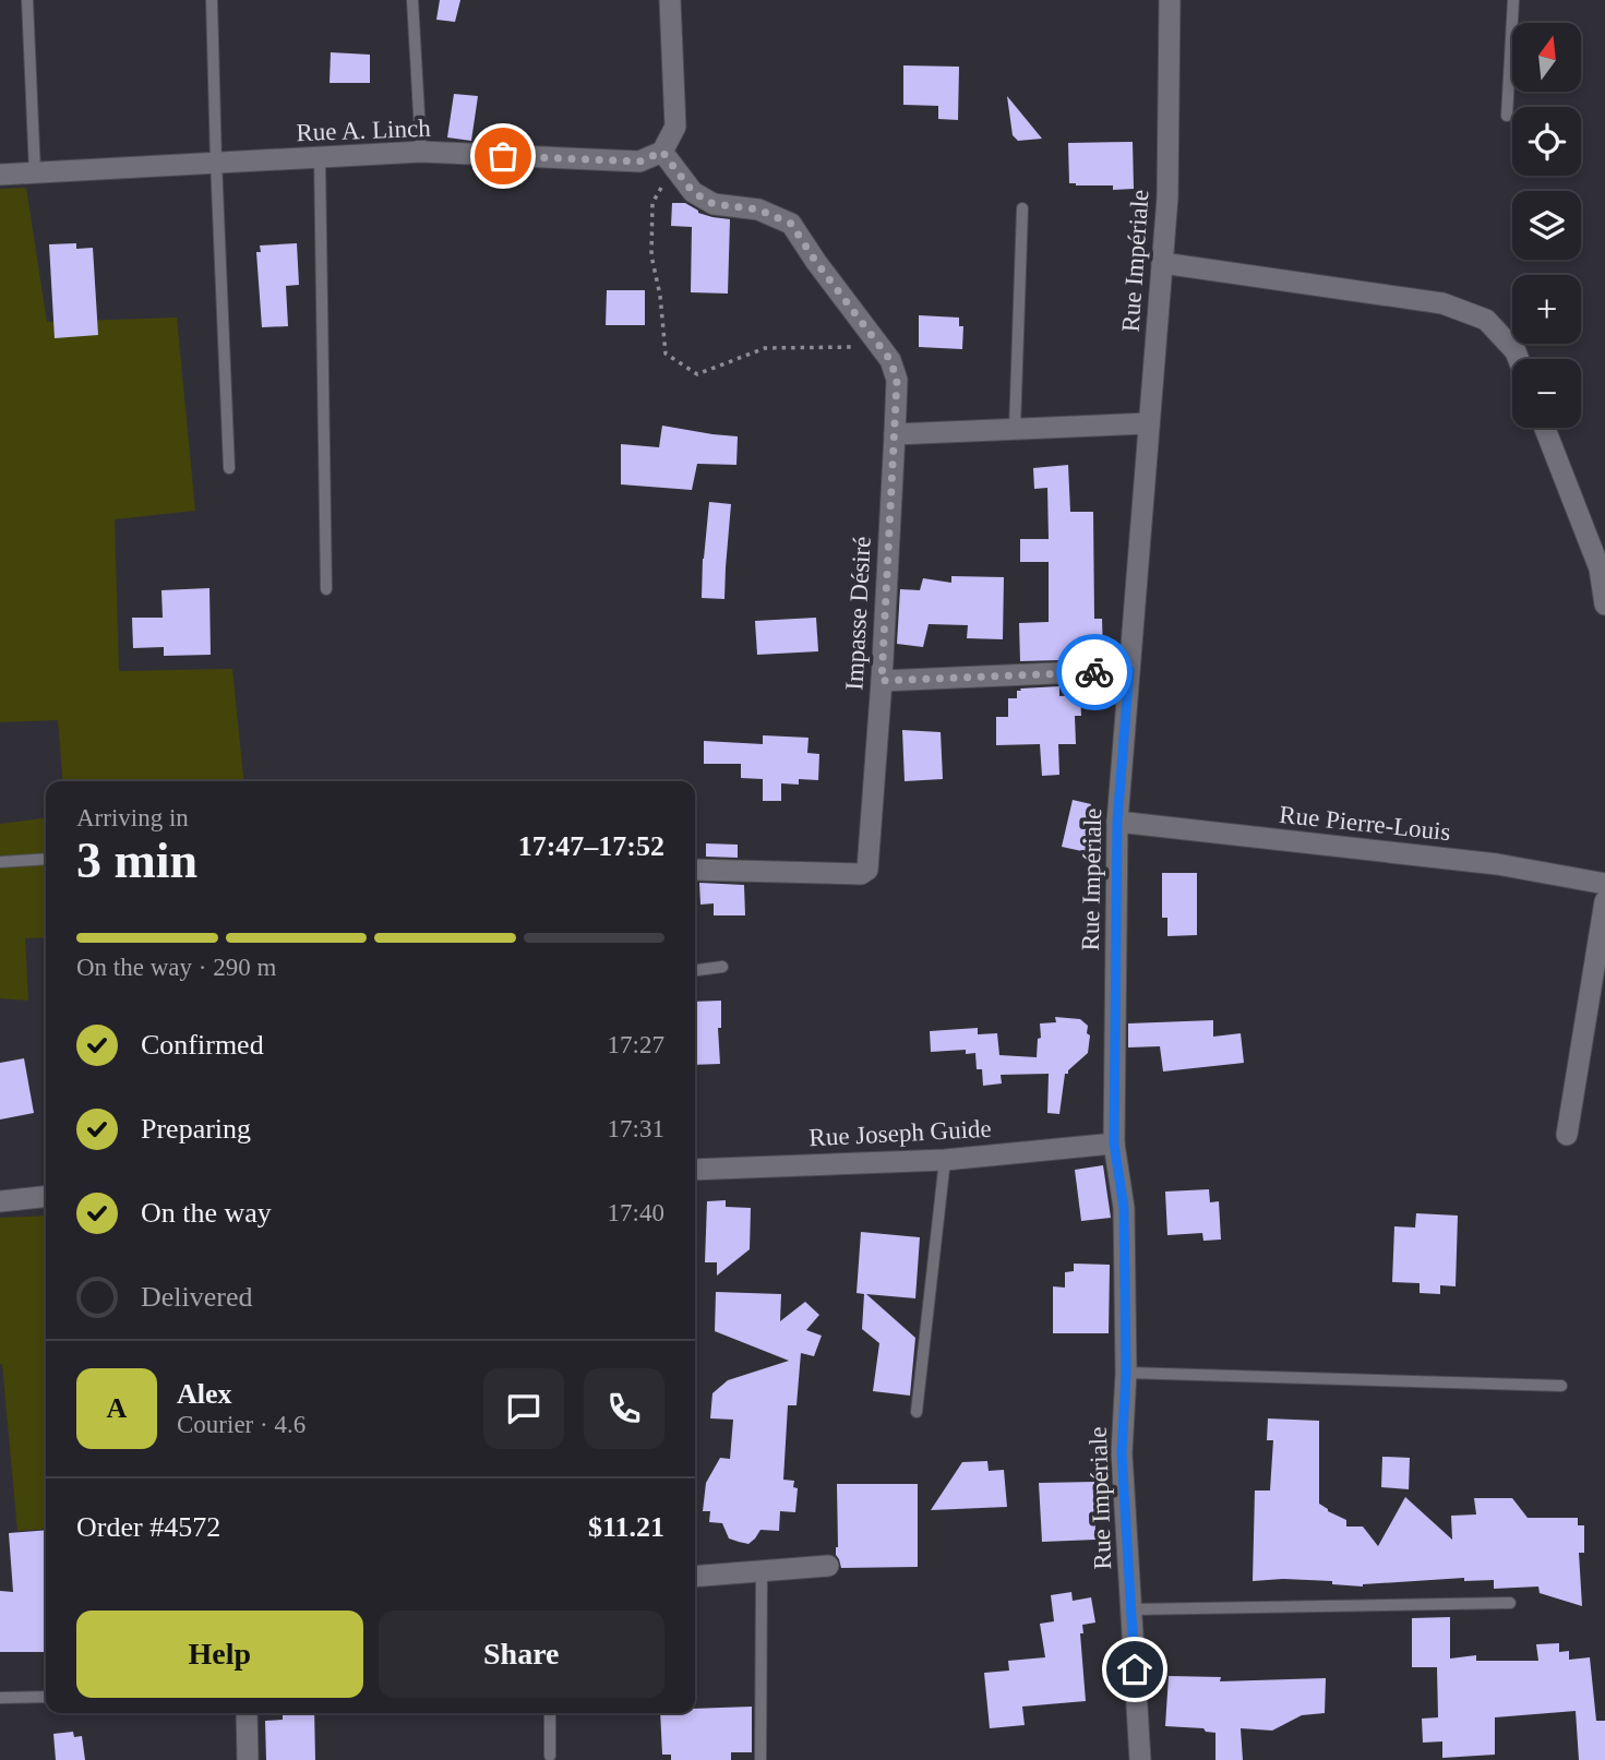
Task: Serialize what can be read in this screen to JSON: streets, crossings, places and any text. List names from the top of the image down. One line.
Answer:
{"streets":{"street":["Rue A. Linch","Rue Impériale","Impasse Désiré","Rue Pierre-Louis","Rue Joseph Guide"]},"crossings":[["Rue A. Linch","Impasse Désiré"],["Rue Impériale","Rue Pierre-Louis"],["Rue Impériale","Rue Joseph Guide"]],"north":"top","page":{"map_buttons":["+","−"],"heading":["3 min","Arriving in","17:47–17:52"],"panel":["Alex","Courier · 4.6","Order #4572","$11.21"],"bar":"On the way · 290 m","list":[["Confirmed","17:27"],["Preparing","17:31"],["On the way","17:40"],"Delivered"],"round":"A","buttons":["Help","Share"]}}
